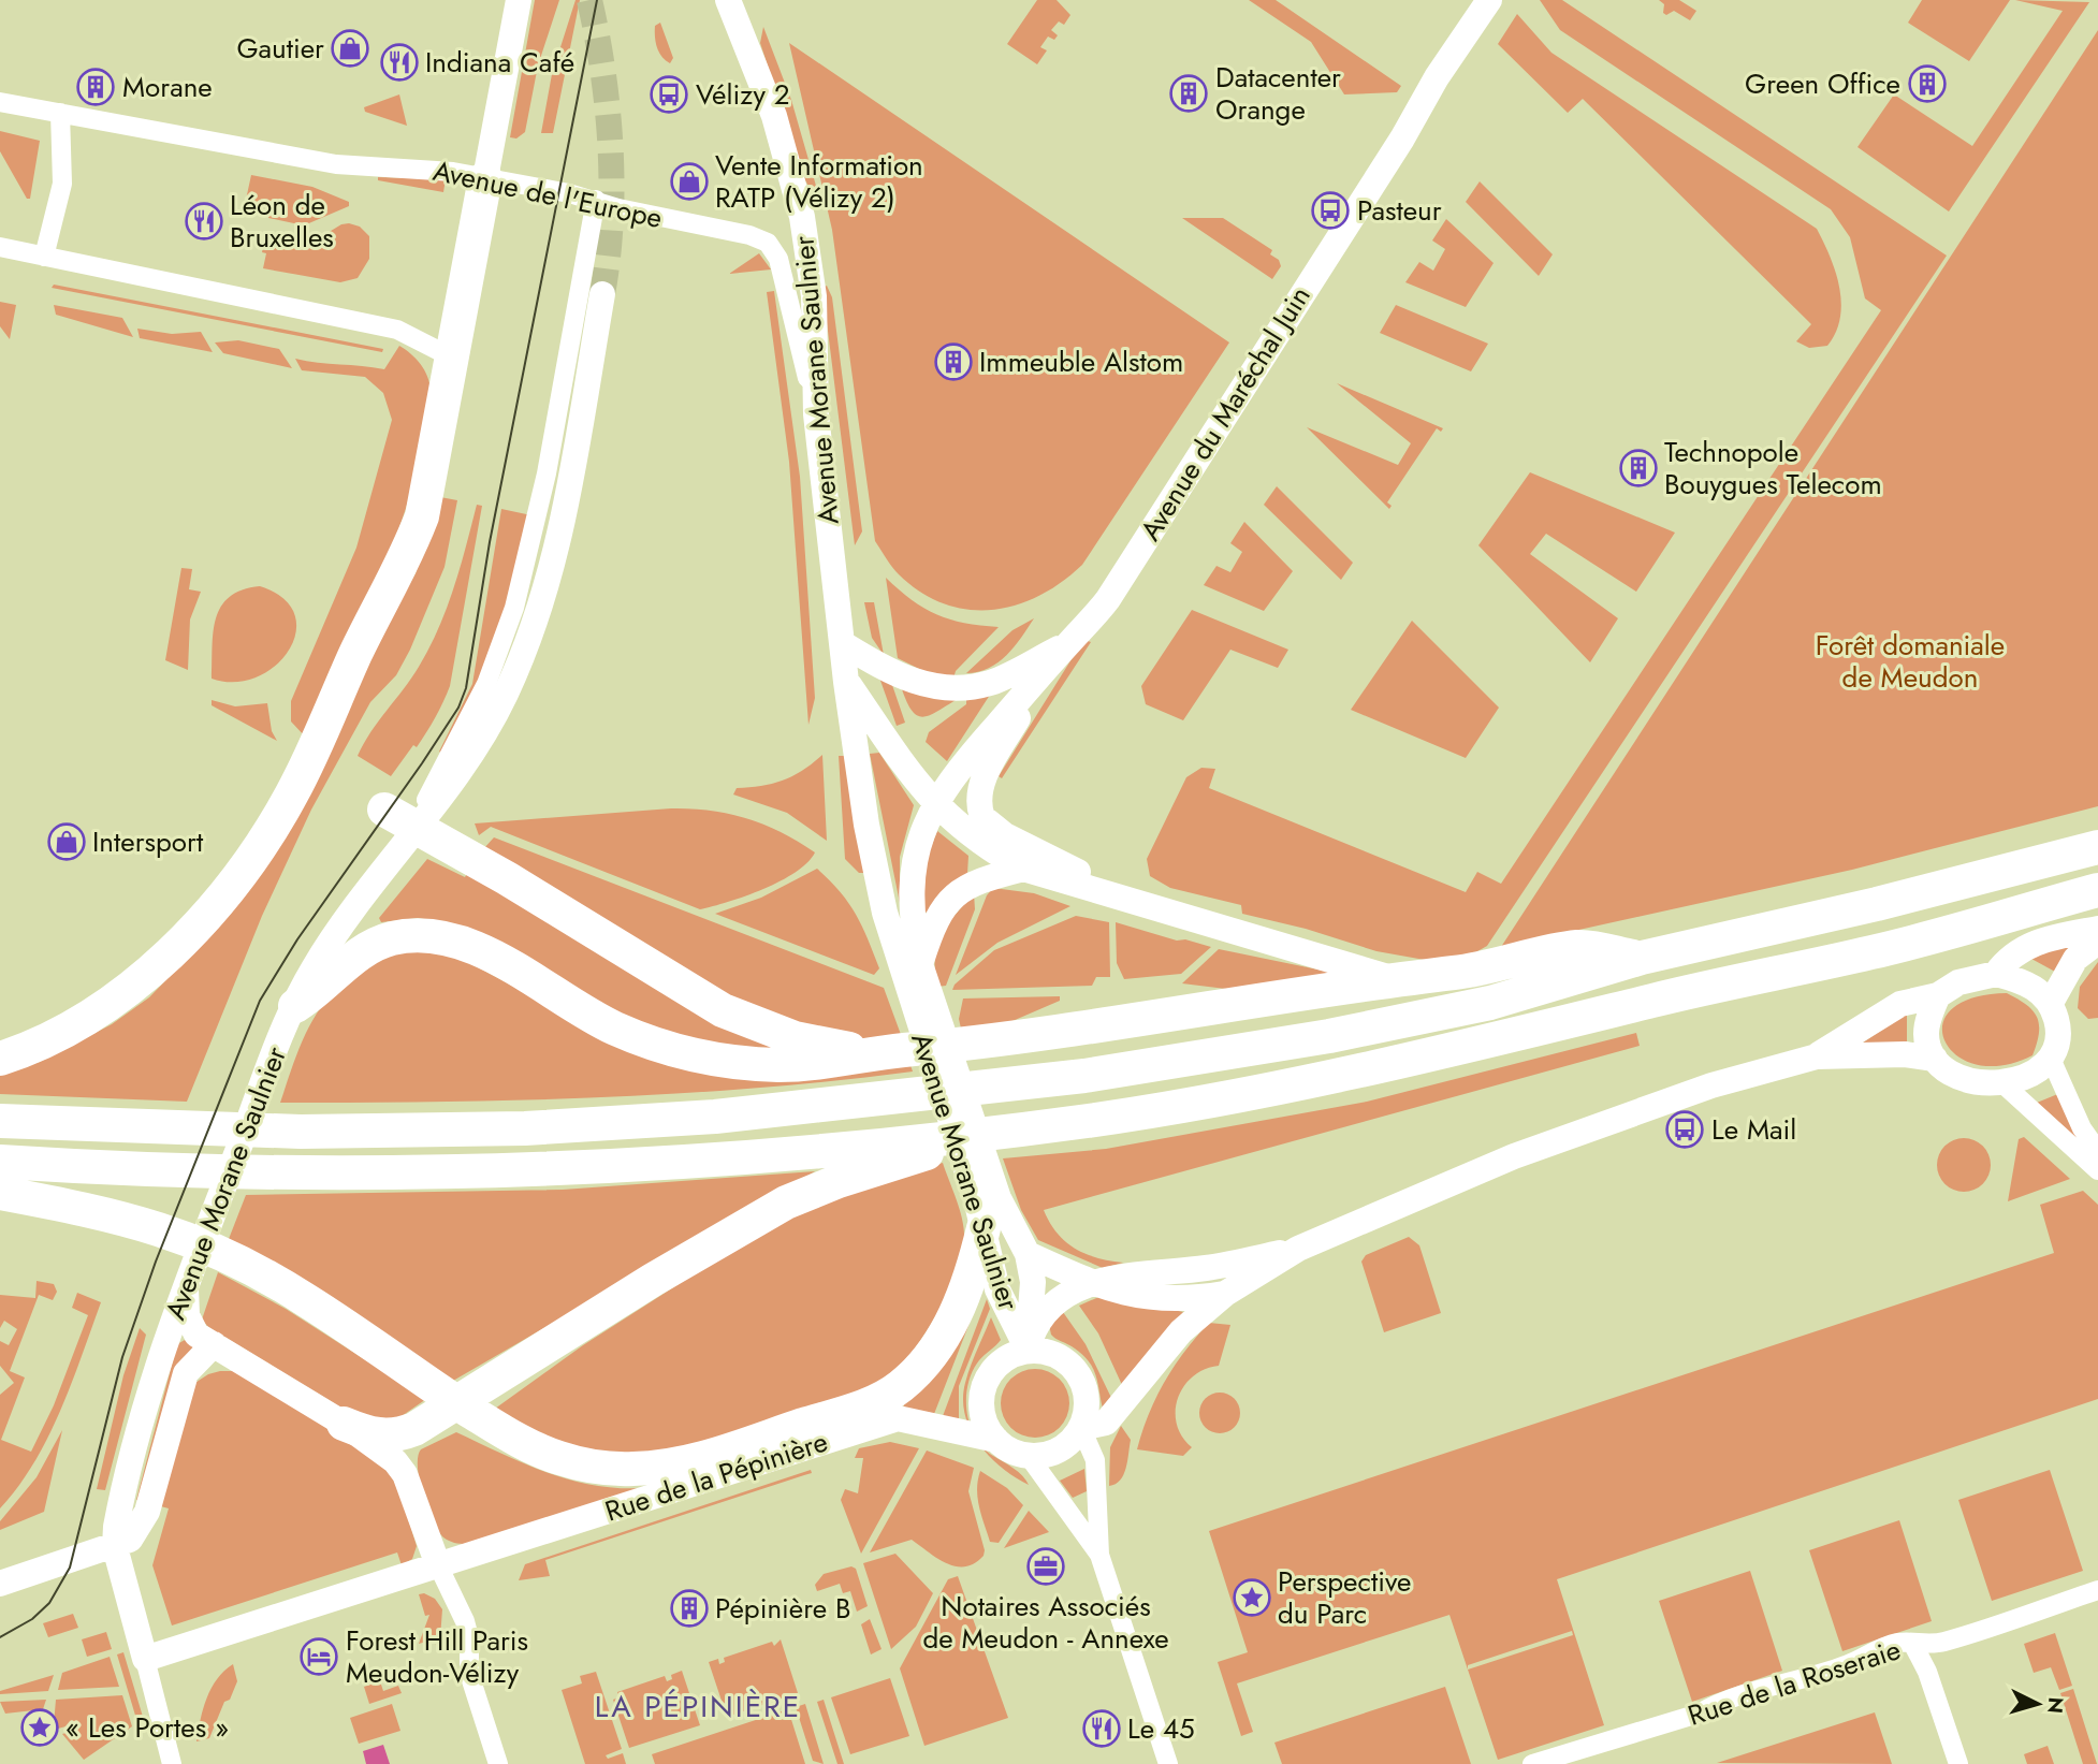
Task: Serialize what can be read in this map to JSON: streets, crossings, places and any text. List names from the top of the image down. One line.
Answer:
{"streets":{"main road":["Avenue Morane Saulnier","Avenue du Maréchal Juin","Rue de la Pépinière"],"street":["Avenue de l'Europe","Rue de la Roseraie"]},"crossings":[["Avenue de l'Europe","Avenue Morane Saulnier"],["Avenue Morane Saulnier","Avenue du Maréchal Juin"],["Avenue Morane Saulnier","Rue de la Pépinière"]],"districts":["LA PÉPINIÈRE"],"parks":["Forêt domaniale de Meudon"],"places":{"shop":["Gautier","Vente Information RATP (Vélizy 2)","Intersport"],"restaurant":["Indiana Café","Léon de Bruxelles","Le 45"],"building":["Green Office","Morane","Datacenter Orange","Immeuble Alstom","Technopole Bouygues Telecom","Pépinière B"],"bus stop":["Vélizy 2","Pasteur","Le Mail"],"office":["Notaires Associés de Meudon - Annexe"],"place":["Perspective du Parc","« Les Portes »"],"hotel":["Forest Hill Paris Meudon-Vélizy"]},"north":"right"}
